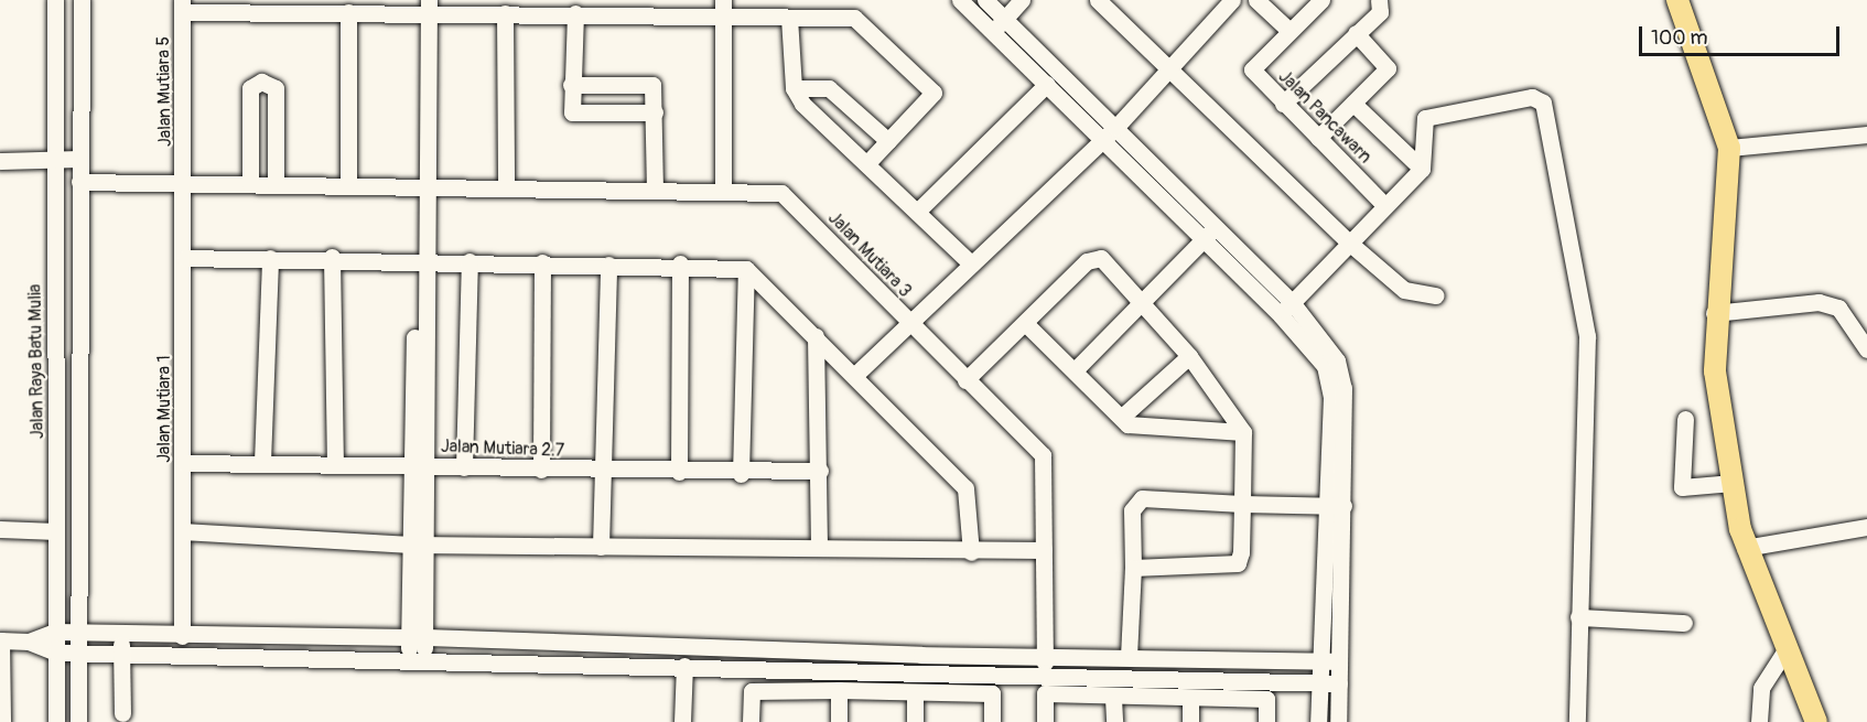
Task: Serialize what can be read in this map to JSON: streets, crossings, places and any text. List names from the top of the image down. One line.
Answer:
{"streets":{"street":["Jalan Mutiara 5","Jalan Pancawarn","Jalan Mutiara 3","Jalan Raya Batu Mulia","Jalan Mutiara 1","Jalan Mutiara 2.7"]},"crossings":[["Jalan Mutiara 5","Jalan Mutiara 3"],["Jalan Mutiara 5","Jalan Mutiara 1"],["Jalan Mutiara 3","Jalan Mutiara 1"],["Jalan Mutiara 1","Jalan Mutiara 2.7"]],"scale_bar":"100 m"}
